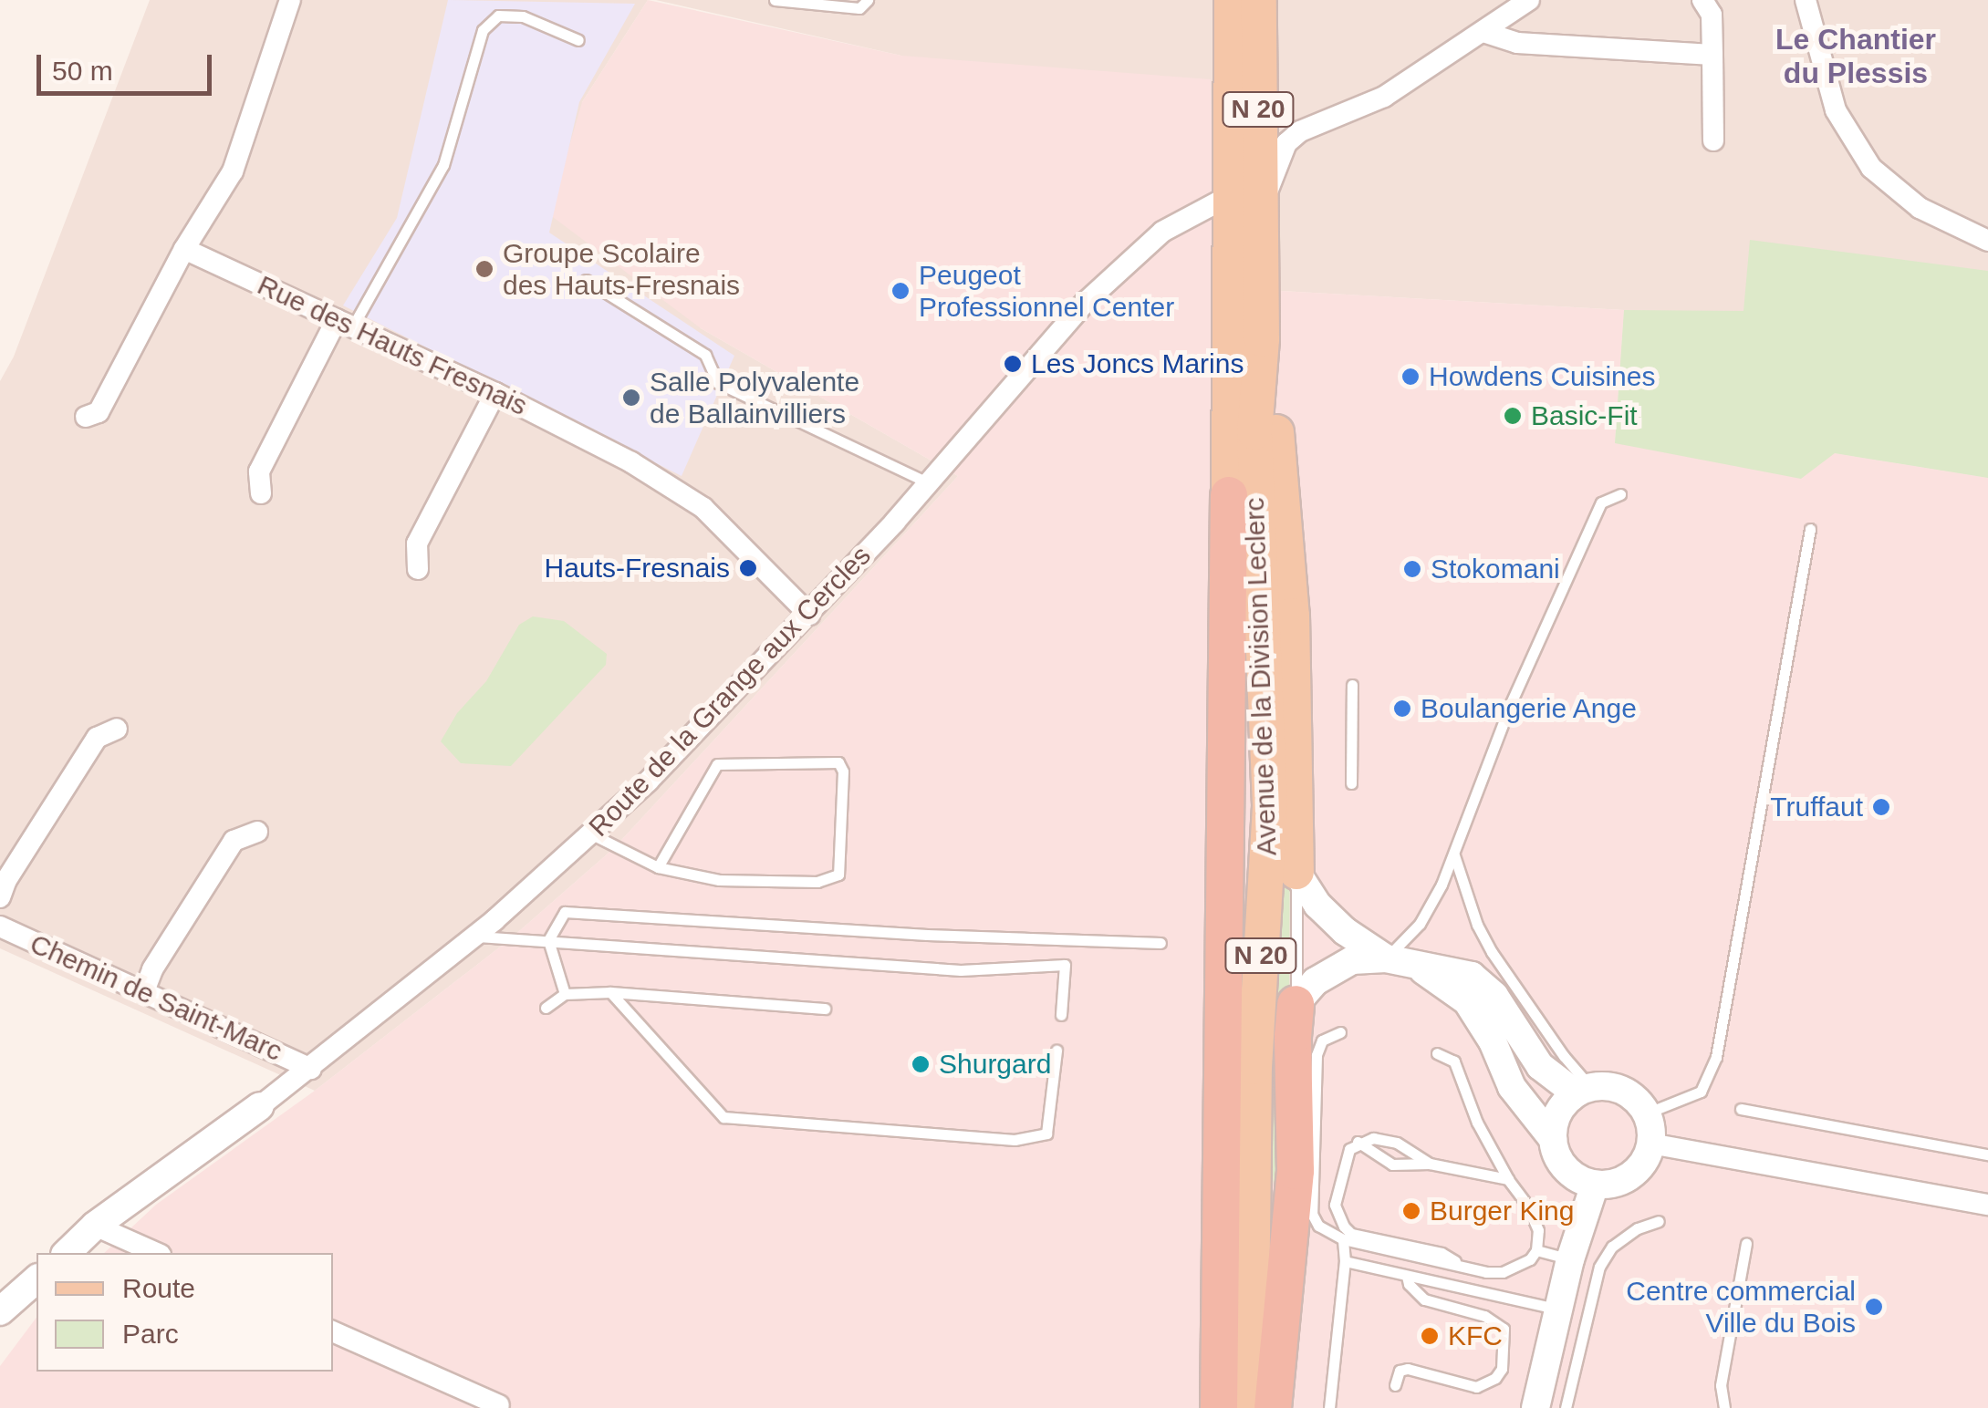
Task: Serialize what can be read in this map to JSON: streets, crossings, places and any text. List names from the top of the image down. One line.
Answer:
{"streets":{"highway":["N 20","Avenue de la Division Leclerc"],"street":["Rue des Hauts Fresnais","Route de la Grange aux Cercles","Chemin de Saint-Marc"]},"crossings":[["Rue des Hauts Fresnais","Route de la Grange aux Cercles"],["Avenue de la Division Leclerc","Route de la Grange aux Cercles"],["Route de la Grange aux Cercles","Chemin de Saint-Marc"]],"districts":["Le Chantier du Plessis"],"places":["Groupe Scolaire des Hauts-Fresnais","Peugeot Professionnel Center","Les Joncs Marins","Howdens Cuisines","Salle Polyvalente de Ballainvilliers","Basic-Fit","Hauts-Fresnais","Stokomani","Boulangerie Ange","Truffaut","Shurgard","Burger King","Centre commercial Ville du Bois","KFC"],"legend":["Route","Parc"],"scale_bar":"50 m"}
